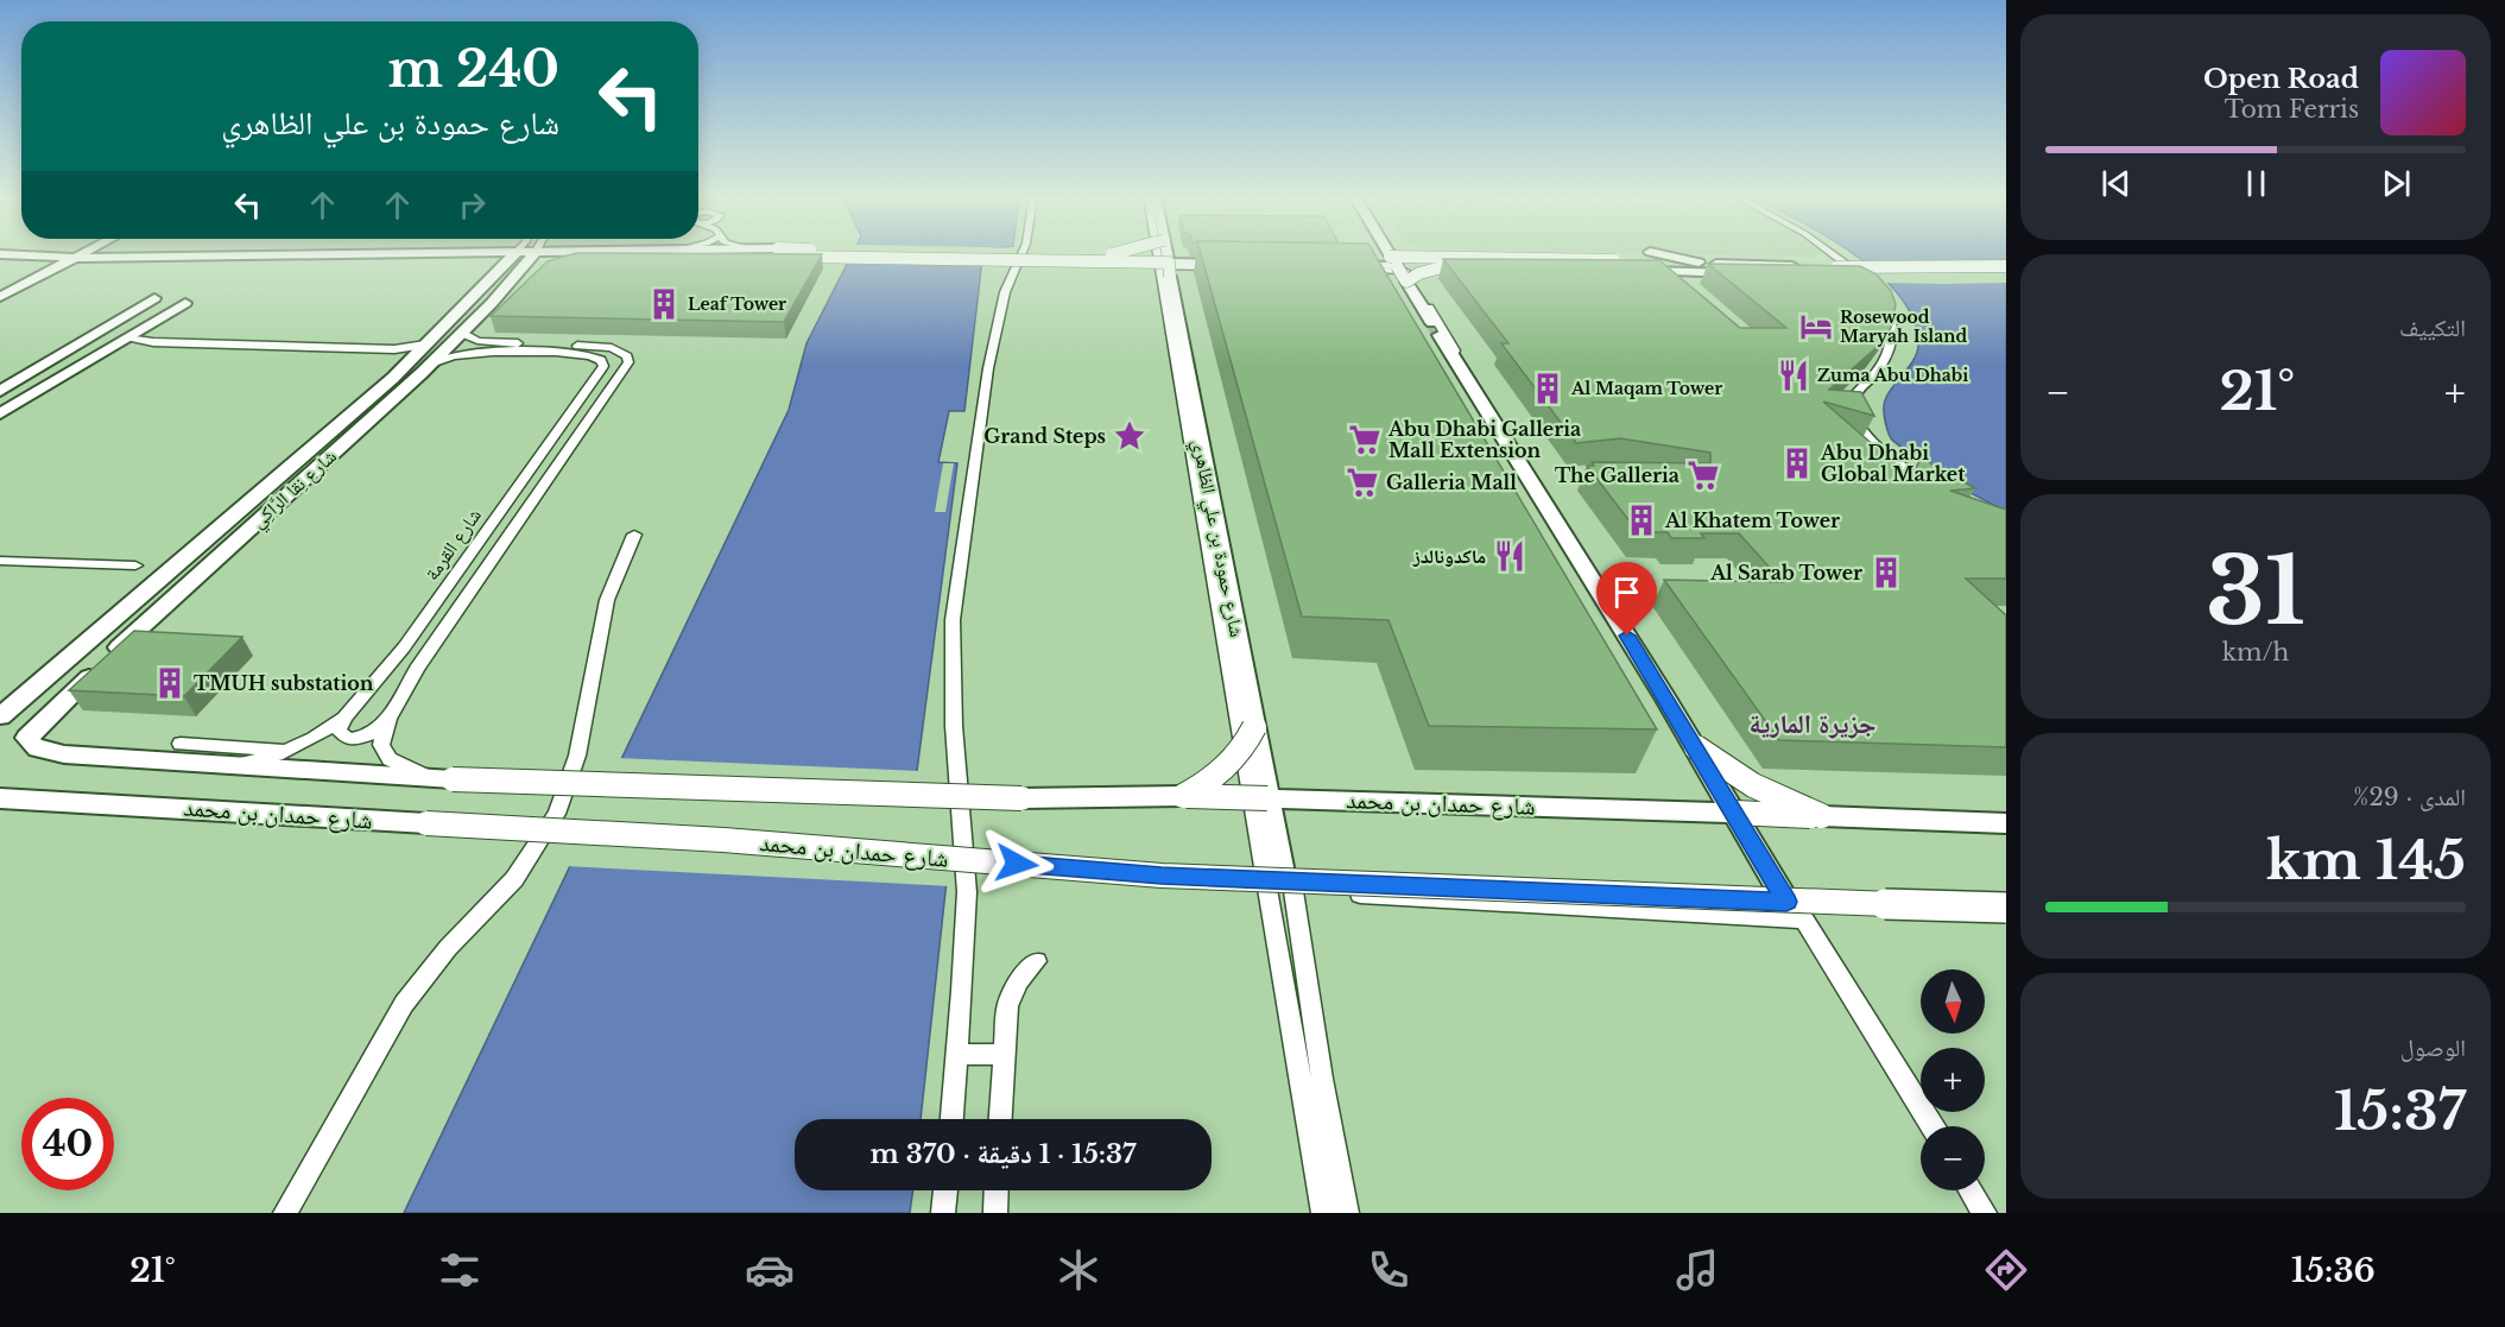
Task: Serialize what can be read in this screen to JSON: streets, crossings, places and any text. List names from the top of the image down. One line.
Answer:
{"streets":{"street":["شارع نِقا الرَّاكِي","شارع حمودة بن علي الظاهري","شارع القرمة","شارع حمدان بن محمد"]},"crossings":[["شارع نِقا الرَّاكِي","شارع القرمة"],["شارع نِقا الرَّاكِي","شارع حمدان بن محمد"],["شارع حمودة بن علي الظاهري","شارع حمدان بن محمد"],["شارع القرمة","شارع حمدان بن محمد"]],"districts":["جزيرة المارية"],"places":{"building":["Leaf Tower","Al Maqam Tower","Abu Dhabi Global Market","Al Khatem Tower","Al Sarab Tower","TMUH substation"],"hotel":["Rosewood Maryah Island"],"restaurant":["Zuma Abu Dhabi","ماكدونالدز"],"place":["Grand Steps"],"supermarket":["Abu Dhabi Galleria Mall Extension","The Galleria","Galleria Mall"]},"north":"bottom","page":{"turn":["240 m","شارع حمودة بن علي الظاهري"],"song":["Open Road","Tom Ferris"],"tile":["التكييف",["31","km/h"],["المدى · 29%","145 km"],["الوصول","15:37"]],"heat":["−","21°","+"],"map_buttons":["+","−"],"limit":"40","trip":"15:37 · 1 دقيقة · 370 m","tabs":["15:36","21°"]}}
